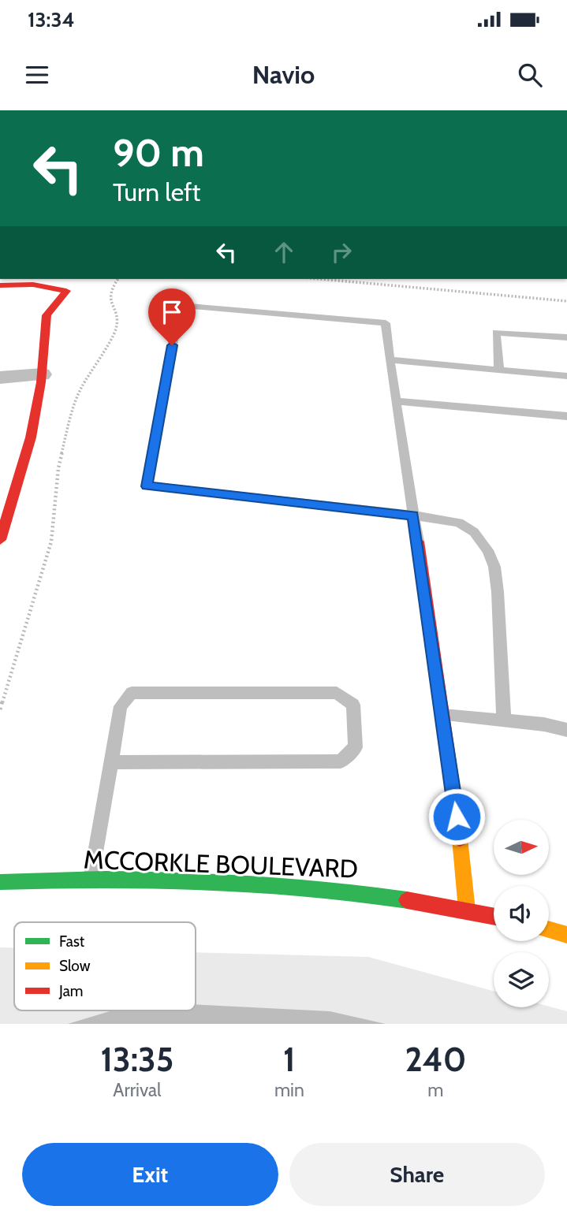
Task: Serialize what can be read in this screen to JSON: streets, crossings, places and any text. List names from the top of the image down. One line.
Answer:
{"streets":{"street":["MCCORKLE BOULEVARD"]},"legend":["Fast","Slow","Jam"],"north":"right","page":{"status":"13:34","header":"Navio","turn":["90 m","Turn left"],"eta":["13:35","Arrival","1","min","240","m"],"buttons":["Exit","Share"]}}
